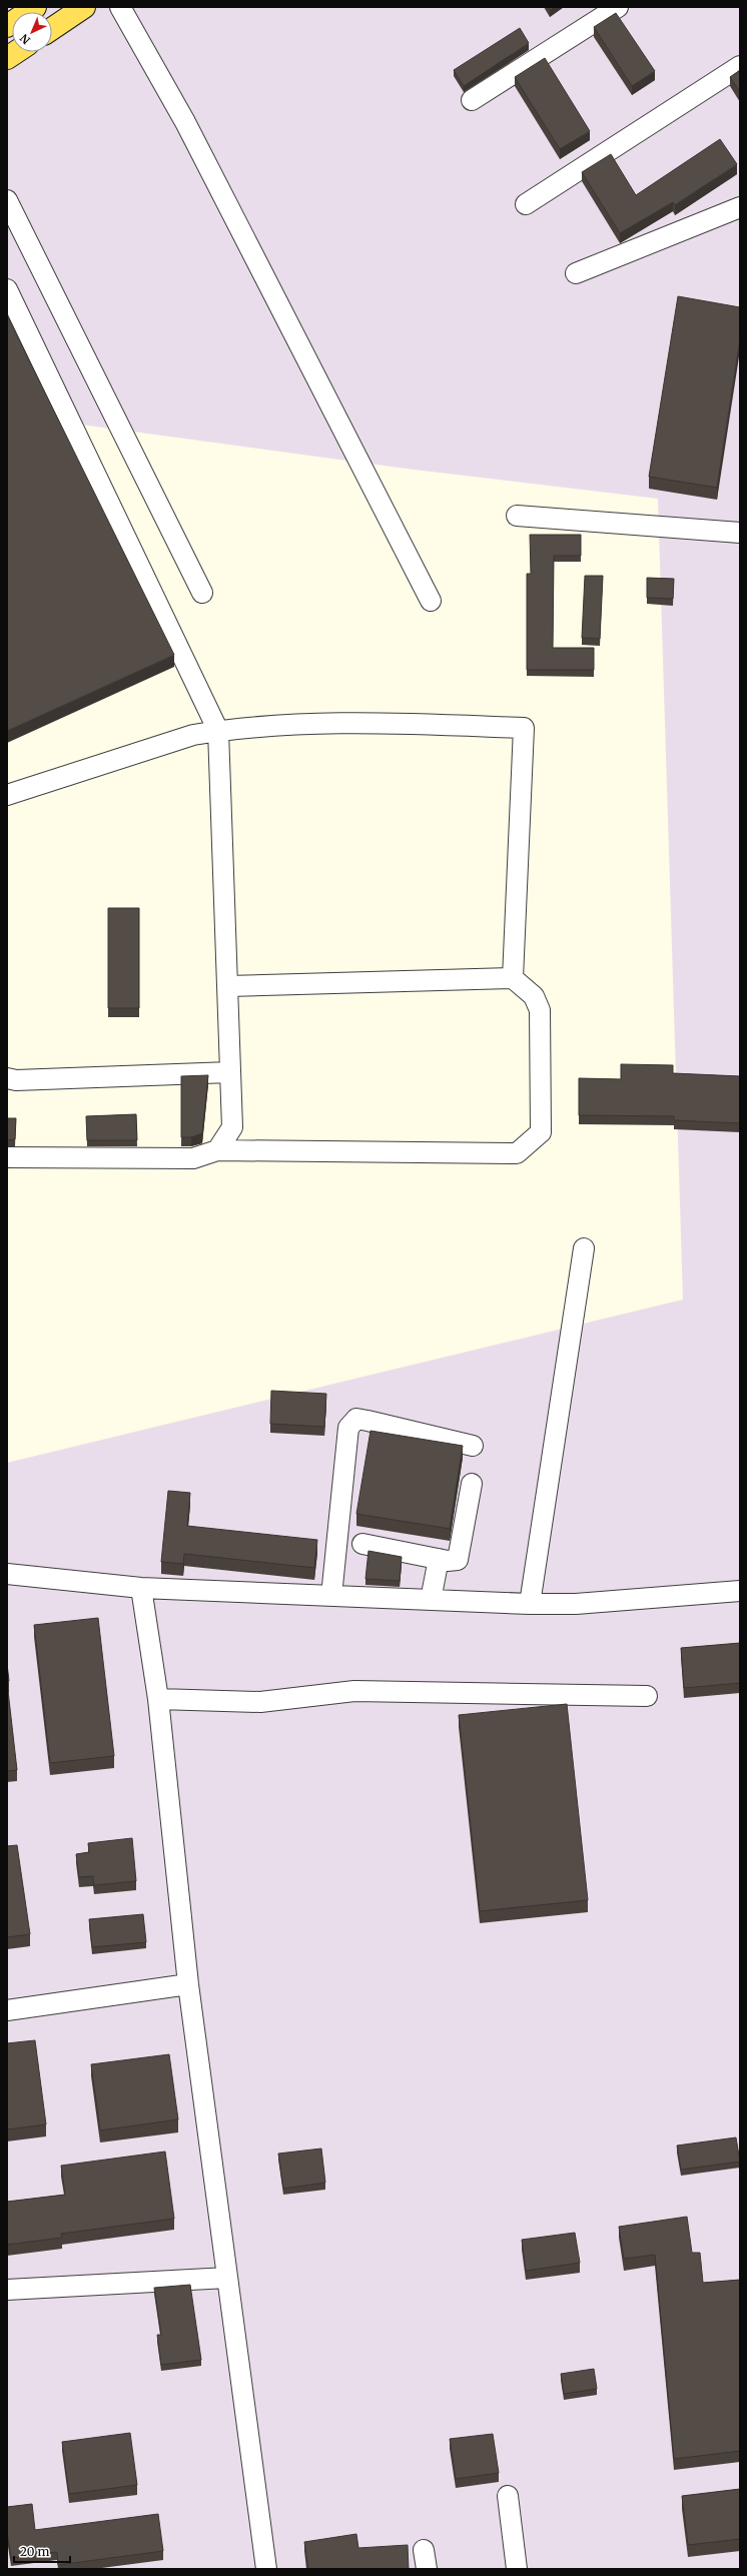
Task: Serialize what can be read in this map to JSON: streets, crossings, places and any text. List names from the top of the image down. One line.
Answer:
{"scale_bar":"20 m","north":"bottom left"}
